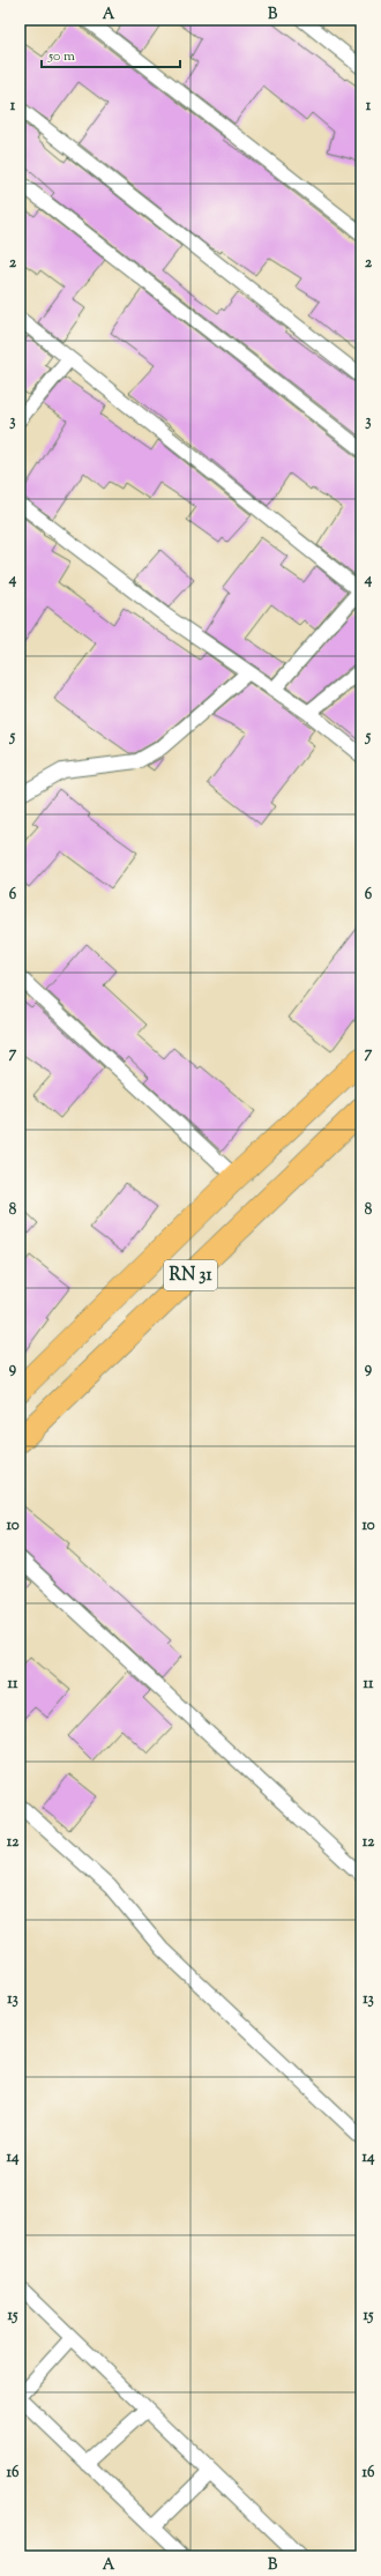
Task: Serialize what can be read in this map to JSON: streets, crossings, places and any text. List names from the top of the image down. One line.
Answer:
{"streets":{"highway":["RN 31"]},"scale_bar":"50 m","grid":{"columns":["A","B"],"rows":["1","2","3","4","5","6","7","8","9","10","11","12","13","14","15","16"]}}
